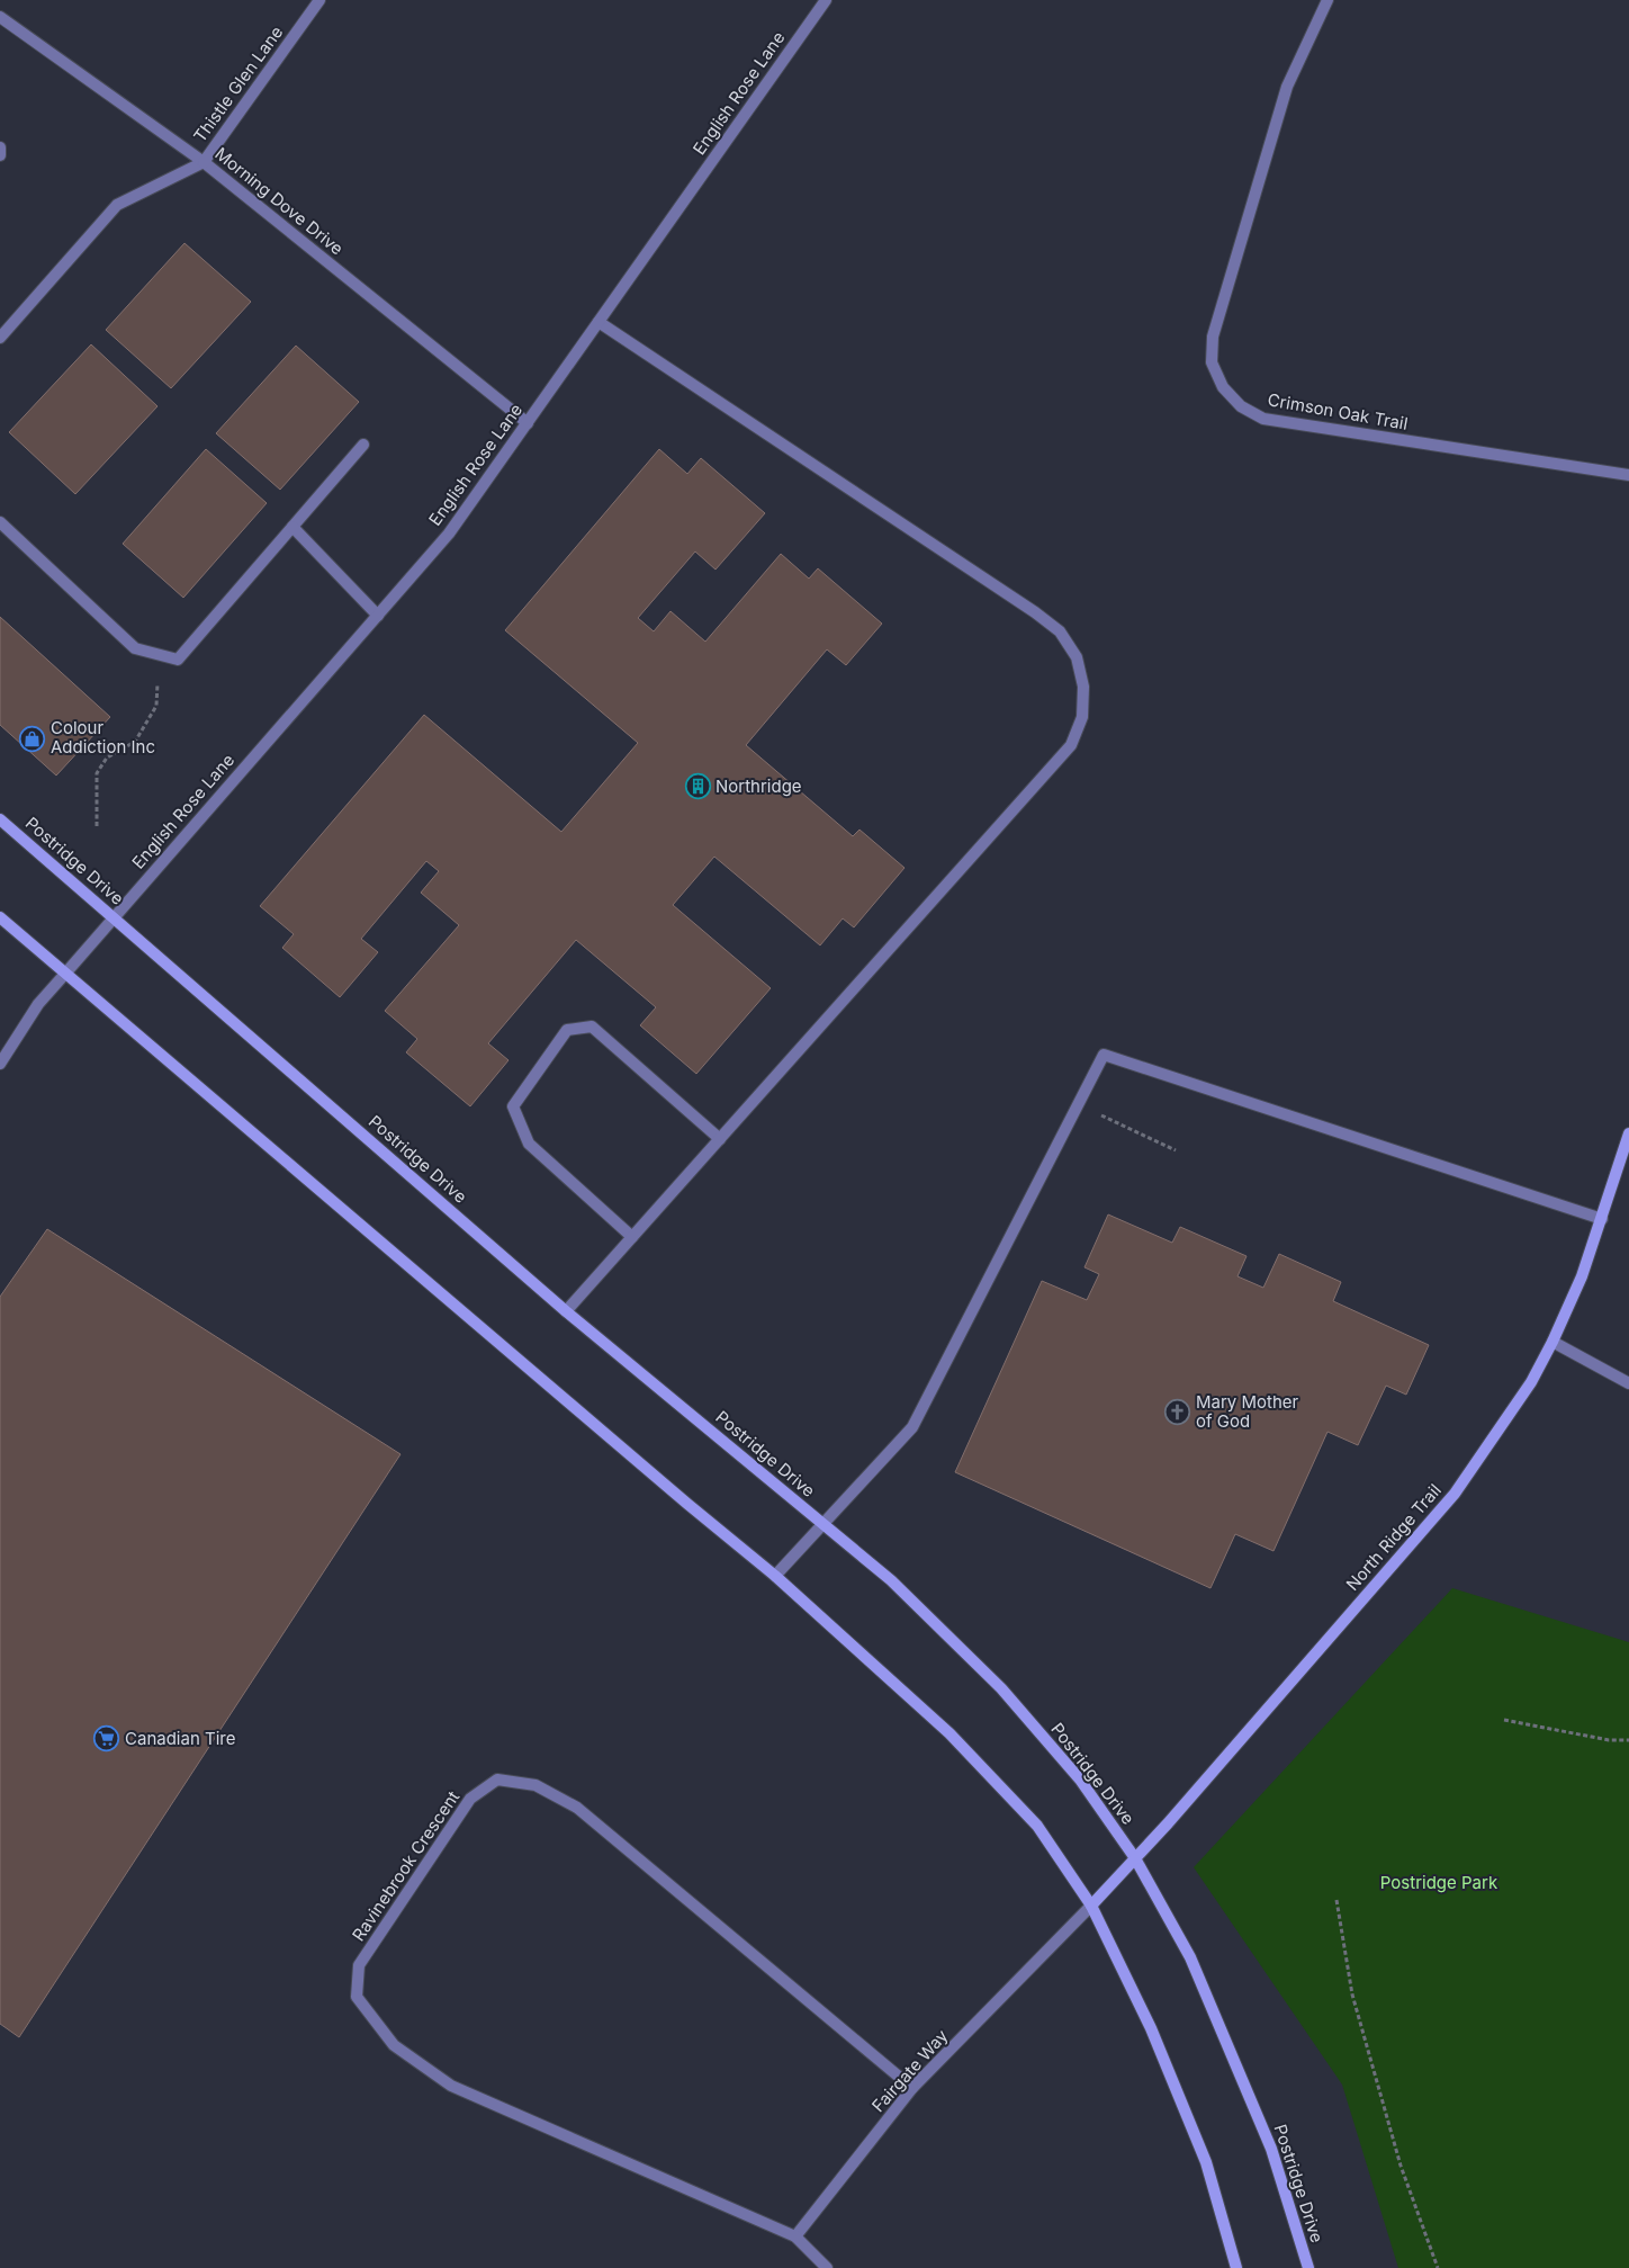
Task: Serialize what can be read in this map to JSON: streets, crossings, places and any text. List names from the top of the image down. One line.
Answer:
{"streets":{"street":["Thistle Glen Lane","English Rose Lane","Morning Dove Drive","Crimson Oak Trail","Postridge Drive","North Ridge Trail","Ravinebrook Crescent","Fairgate Way"]},"crossings":[["Thistle Glen Lane","Morning Dove Drive"],["English Rose Lane","Morning Dove Drive"],["English Rose Lane","Postridge Drive"],["Postridge Drive","North Ridge Trail"],["North Ridge Trail","Fairgate Way"],["Ravinebrook Crescent","Fairgate Way"]],"parks":["Postridge Park"],"places":{"shop":["Colour Addiction Inc"],"building":["Northridge"],"church":["Mary Mother of God"],"supermarket":["Canadian Tire"]}}
